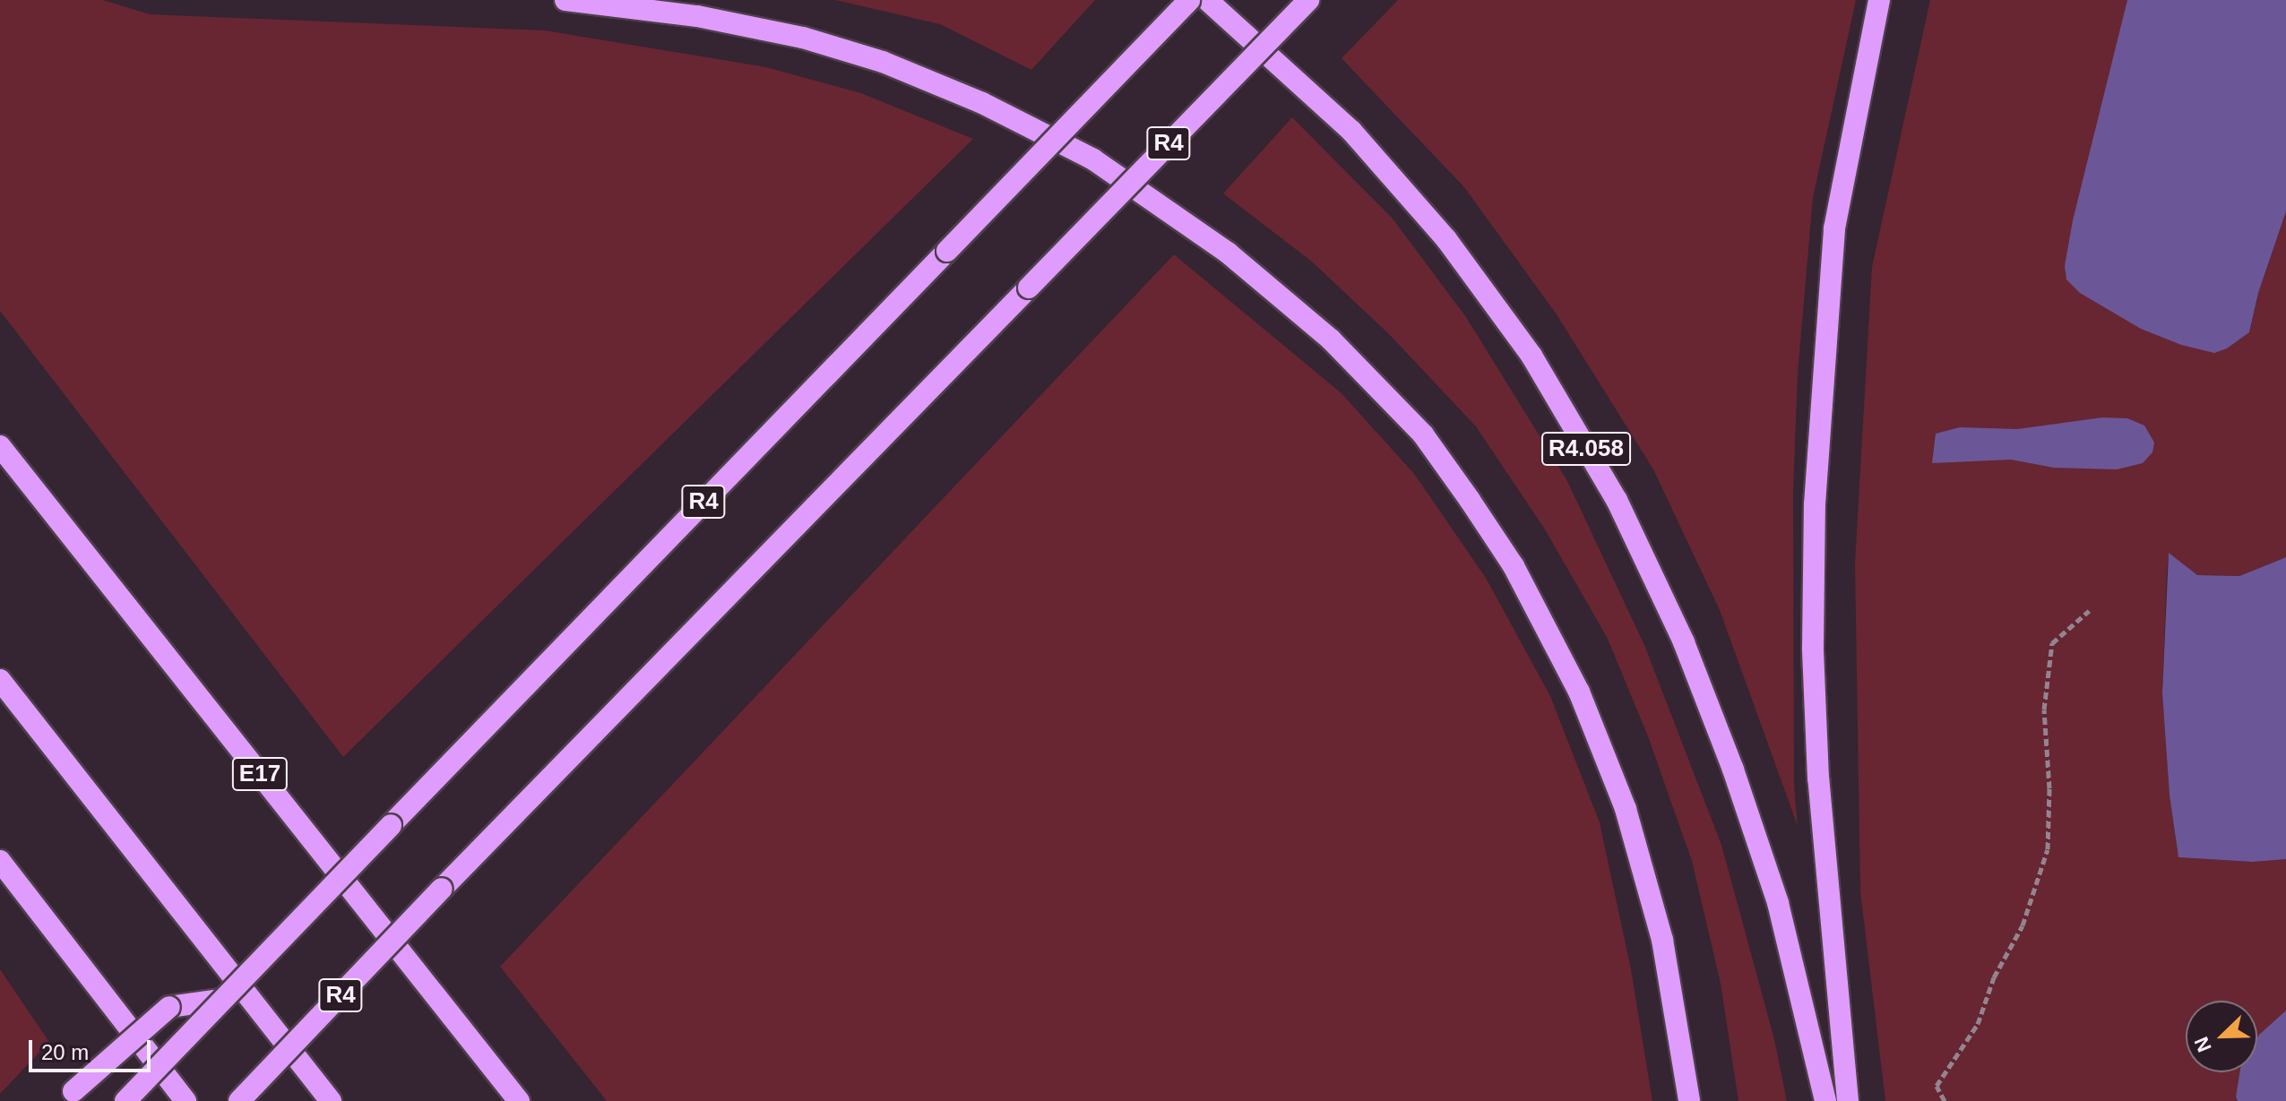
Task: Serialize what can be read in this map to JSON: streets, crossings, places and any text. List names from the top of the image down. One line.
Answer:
{"streets":{"highway":["R4","R4.058","E17"]},"scale_bar":"20 m","north":"bottom left"}
